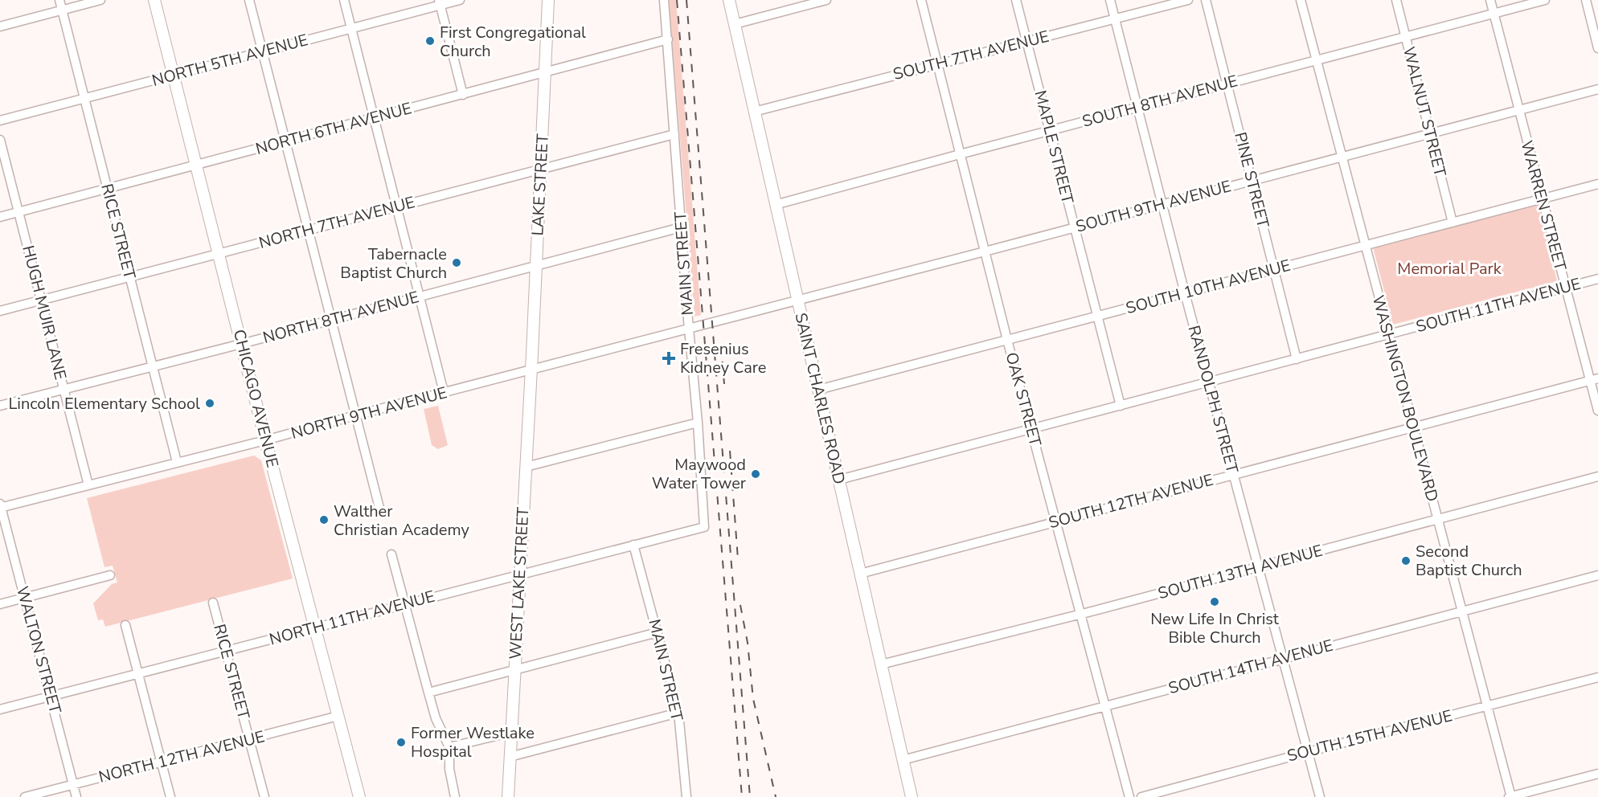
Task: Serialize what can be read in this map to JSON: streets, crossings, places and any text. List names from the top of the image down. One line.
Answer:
{"streets":{"main road":["LAKE STREET","CHICAGO AVENUE","SAINT CHARLES ROAD","WEST LAKE STREET"],"street":["SOUTH 7TH AVENUE","NORTH 5TH AVENUE","SOUTH 8TH AVENUE","WALNUT STREET","NORTH 6TH AVENUE","MAPLE STREET","PINE STREET","WARREN STREET","SOUTH 9TH AVENUE","NORTH 7TH AVENUE","RICE STREET","MAIN STREET","SOUTH 10TH AVENUE","SOUTH 11TH AVENUE","HUGH MUIR LANE","NORTH 8TH AVENUE","WASHINGTON BOULEVARD","OAK STREET","RANDOLPH STREET","NORTH 9TH AVENUE","SOUTH 12TH AVENUE","SOUTH 13TH AVENUE","NORTH 11TH AVENUE","WALTON STREET","SOUTH 14TH AVENUE","SOUTH 15TH AVENUE","NORTH 12TH AVENUE"]},"crossings":[["SOUTH 7TH AVENUE","MAPLE STREET"],["SOUTH 7TH AVENUE","SAINT CHARLES ROAD"],["SOUTH 7TH AVENUE","OAK STREET"],["SOUTH 7TH AVENUE","RANDOLPH STREET"],["NORTH 5TH AVENUE","RICE STREET"],["NORTH 5TH AVENUE","CHICAGO AVENUE"],["SOUTH 8TH AVENUE","WALNUT STREET"],["SOUTH 8TH AVENUE","MAPLE STREET"],["SOUTH 8TH AVENUE","PINE STREET"],["SOUTH 8TH AVENUE","WARREN STREET"],["SOUTH 8TH AVENUE","SAINT CHARLES ROAD"],["SOUTH 8TH AVENUE","WASHINGTON BOULEVARD"],["SOUTH 8TH AVENUE","OAK STREET"],["SOUTH 8TH AVENUE","RANDOLPH STREET"],["WALNUT STREET","SOUTH 9TH AVENUE"],["WALNUT STREET","SOUTH 10TH AVENUE"],["NORTH 6TH AVENUE","LAKE STREET"],["NORTH 6TH AVENUE","RICE STREET"],["NORTH 6TH AVENUE","MAIN STREET"],["NORTH 6TH AVENUE","HUGH MUIR LANE"],["NORTH 6TH AVENUE","CHICAGO AVENUE"],["MAPLE STREET","SOUTH 9TH AVENUE"],["MAPLE STREET","SOUTH 10TH AVENUE"],["MAPLE STREET","SOUTH 11TH AVENUE"],["PINE STREET","SOUTH 9TH AVENUE"],["PINE STREET","SOUTH 10TH AVENUE"],["PINE STREET","SOUTH 11TH AVENUE"],["LAKE STREET","NORTH 7TH AVENUE"],["LAKE STREET","NORTH 8TH AVENUE"],["LAKE STREET","NORTH 9TH AVENUE"],["LAKE STREET","WEST LAKE STREET"],["WARREN STREET","SOUTH 9TH AVENUE"],["WARREN STREET","SOUTH 10TH AVENUE"],["WARREN STREET","SOUTH 11TH AVENUE"],["WARREN STREET","SOUTH 12TH AVENUE"],["SOUTH 9TH AVENUE","SAINT CHARLES ROAD"],["SOUTH 9TH AVENUE","WASHINGTON BOULEVARD"],["SOUTH 9TH AVENUE","OAK STREET"],["SOUTH 9TH AVENUE","RANDOLPH STREET"],["SOUTH 9TH AVENUE","NORTH 9TH AVENUE"],["NORTH 7TH AVENUE","RICE STREET"],["NORTH 7TH AVENUE","MAIN STREET"],["NORTH 7TH AVENUE","HUGH MUIR LANE"],["NORTH 7TH AVENUE","CHICAGO AVENUE"],["RICE STREET","NORTH 8TH AVENUE"],["RICE STREET","NORTH 9TH AVENUE"],["RICE STREET","NORTH 11TH AVENUE"],["RICE STREET","NORTH 12TH AVENUE"],["MAIN STREET","NORTH 8TH AVENUE"],["MAIN STREET","NORTH 9TH AVENUE"],["MAIN STREET","NORTH 11TH AVENUE"],["SOUTH 10TH AVENUE","SAINT CHARLES ROAD"],["SOUTH 10TH AVENUE","WASHINGTON BOULEVARD"],["SOUTH 10TH AVENUE","OAK STREET"],["SOUTH 10TH AVENUE","RANDOLPH STREET"],["SOUTH 11TH AVENUE","SAINT CHARLES ROAD"],["SOUTH 11TH AVENUE","WASHINGTON BOULEVARD"],["SOUTH 11TH AVENUE","OAK STREET"],["SOUTH 11TH AVENUE","RANDOLPH STREET"],["HUGH MUIR LANE","NORTH 8TH AVENUE"],["HUGH MUIR LANE","NORTH 9TH AVENUE"],["NORTH 8TH AVENUE","CHICAGO AVENUE"],["CHICAGO AVENUE","NORTH 9TH AVENUE"],["CHICAGO AVENUE","NORTH 11TH AVENUE"],["CHICAGO AVENUE","NORTH 12TH AVENUE"],["SAINT CHARLES ROAD","SOUTH 12TH AVENUE"],["SAINT CHARLES ROAD","SOUTH 13TH AVENUE"],["SAINT CHARLES ROAD","SOUTH 14TH AVENUE"],["WASHINGTON BOULEVARD","SOUTH 12TH AVENUE"],["WASHINGTON BOULEVARD","SOUTH 13TH AVENUE"],["WASHINGTON BOULEVARD","SOUTH 14TH AVENUE"],["WASHINGTON BOULEVARD","SOUTH 15TH AVENUE"],["OAK STREET","SOUTH 12TH AVENUE"],["OAK STREET","SOUTH 13TH AVENUE"],["OAK STREET","SOUTH 14TH AVENUE"],["RANDOLPH STREET","SOUTH 12TH AVENUE"],["RANDOLPH STREET","SOUTH 13TH AVENUE"],["RANDOLPH STREET","SOUTH 14TH AVENUE"],["RANDOLPH STREET","SOUTH 15TH AVENUE"],["NORTH 9TH AVENUE","WEST LAKE STREET"],["NORTH 9TH AVENUE","WALTON STREET"],["WEST LAKE STREET","NORTH 11TH AVENUE"],["NORTH 11TH AVENUE","WALTON STREET"],["WALTON STREET","NORTH 12TH AVENUE"]],"parks":["Memorial Park"],"places":{"other":["First Congregational Church","Tabernacle Baptist Church","Lincoln Elementary School","Maywood Water Tower","Walther Christian Academy","Second Baptist Church","New Life In Christ Bible Church","Former Westlake Hospital"],"health":["Fresenius Kidney Care"]}}
